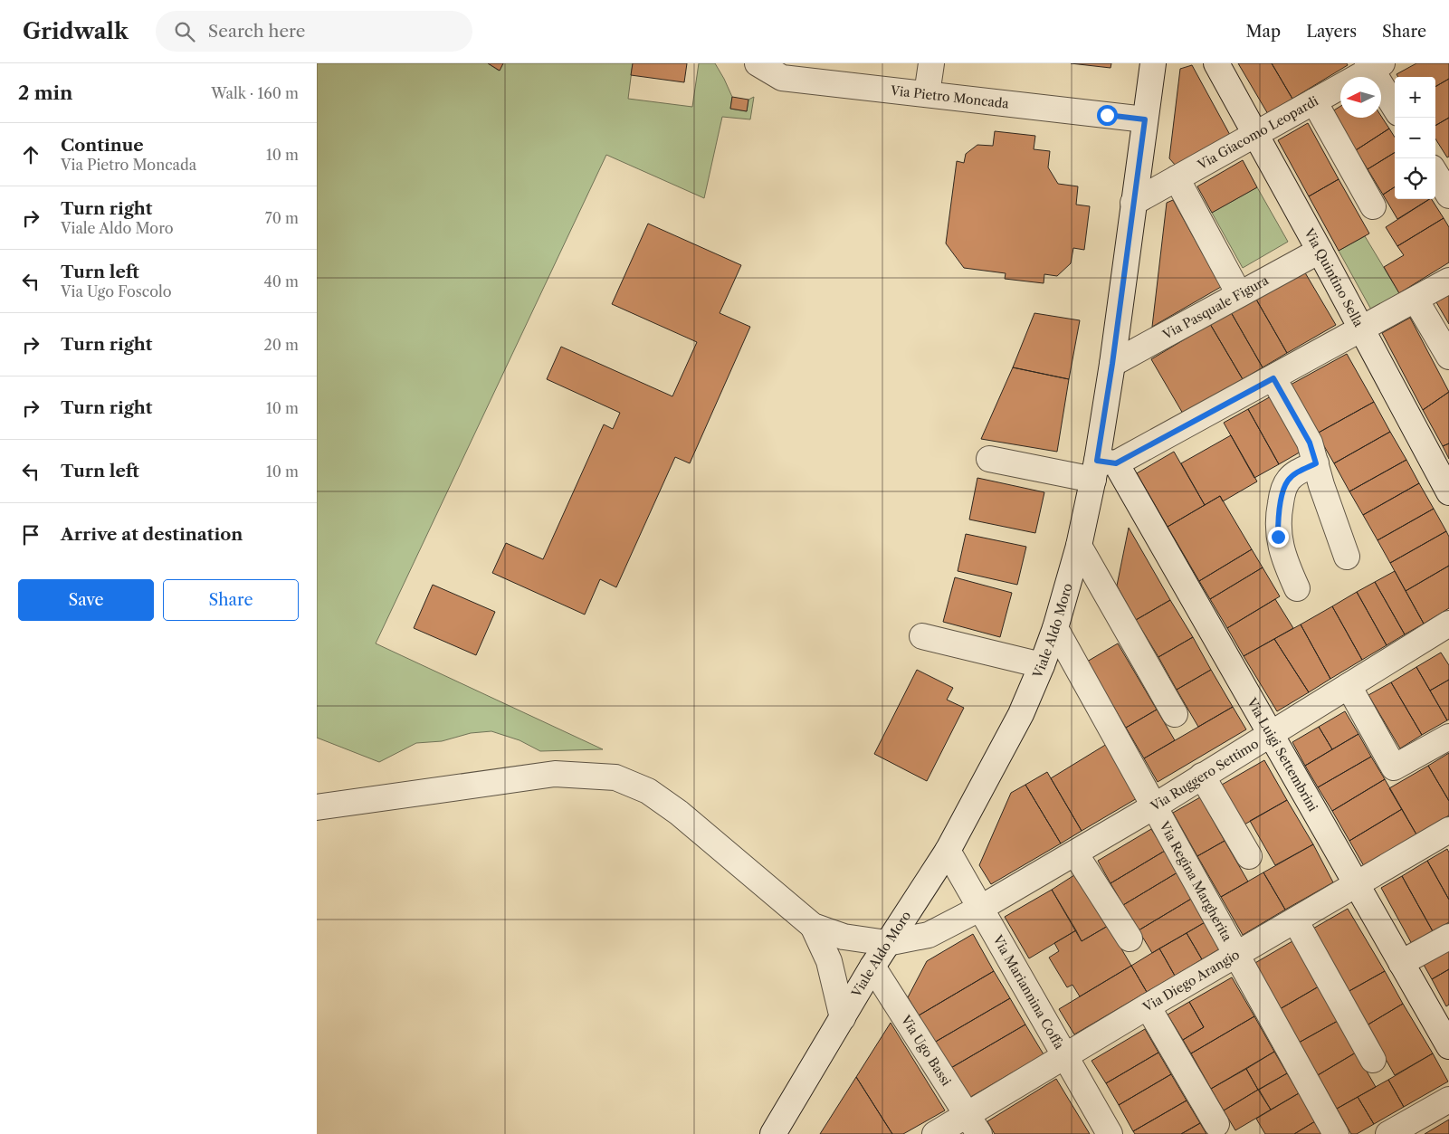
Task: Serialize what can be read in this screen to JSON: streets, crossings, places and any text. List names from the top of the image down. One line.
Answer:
{"streets":{"street":["Via Pietro Moncada","Via Giacomo Leopardi","Via Quintino Sella","Via Pasquale Figura","Viale Aldo Moro","Via Luigi Settembrini","Via Ruggero Settimo","Via Regina Margherita","Via Diego Arangio","Via Mariannina Coffa","Via Ugo Bassi"]},"crossings":[["Via Pietro Moncada","Viale Aldo Moro"],["Via Giacomo Leopardi","Via Quintino Sella"],["Via Giacomo Leopardi","Viale Aldo Moro"],["Via Quintino Sella","Via Pasquale Figura"],["Via Pasquale Figura","Viale Aldo Moro"],["Viale Aldo Moro","Via Luigi Settembrini"],["Viale Aldo Moro","Via Ruggero Settimo"],["Viale Aldo Moro","Via Regina Margherita"],["Viale Aldo Moro","Via Mariannina Coffa"],["Viale Aldo Moro","Via Ugo Bassi"],["Via Luigi Settembrini","Via Ruggero Settimo"],["Via Luigi Settembrini","Via Diego Arangio"],["Via Ruggero Settimo","Via Regina Margherita"],["Via Ruggero Settimo","Via Mariannina Coffa"],["Via Regina Margherita","Via Diego Arangio"],["Via Diego Arangio","Via Mariannina Coffa"],["Via Diego Arangio","Via Ugo Bassi"]],"north":"left","page":{"header":"Gridwalk","search":"Search here","nav":["Map","Layers","Share"],"heading":["2 min","Walk · 160 m"],"map_buttons":["+","−"],"list":[["Continue","Via Pietro Moncada","10 m"],["Turn right","Viale Aldo Moro","70 m"],["Turn left","Via Ugo Foscolo","40 m"],["Turn right","20 m"],["Turn right","10 m"],["Turn left","10 m"],"Arrive at destination"],"buttons":["Save","Share"]}}
